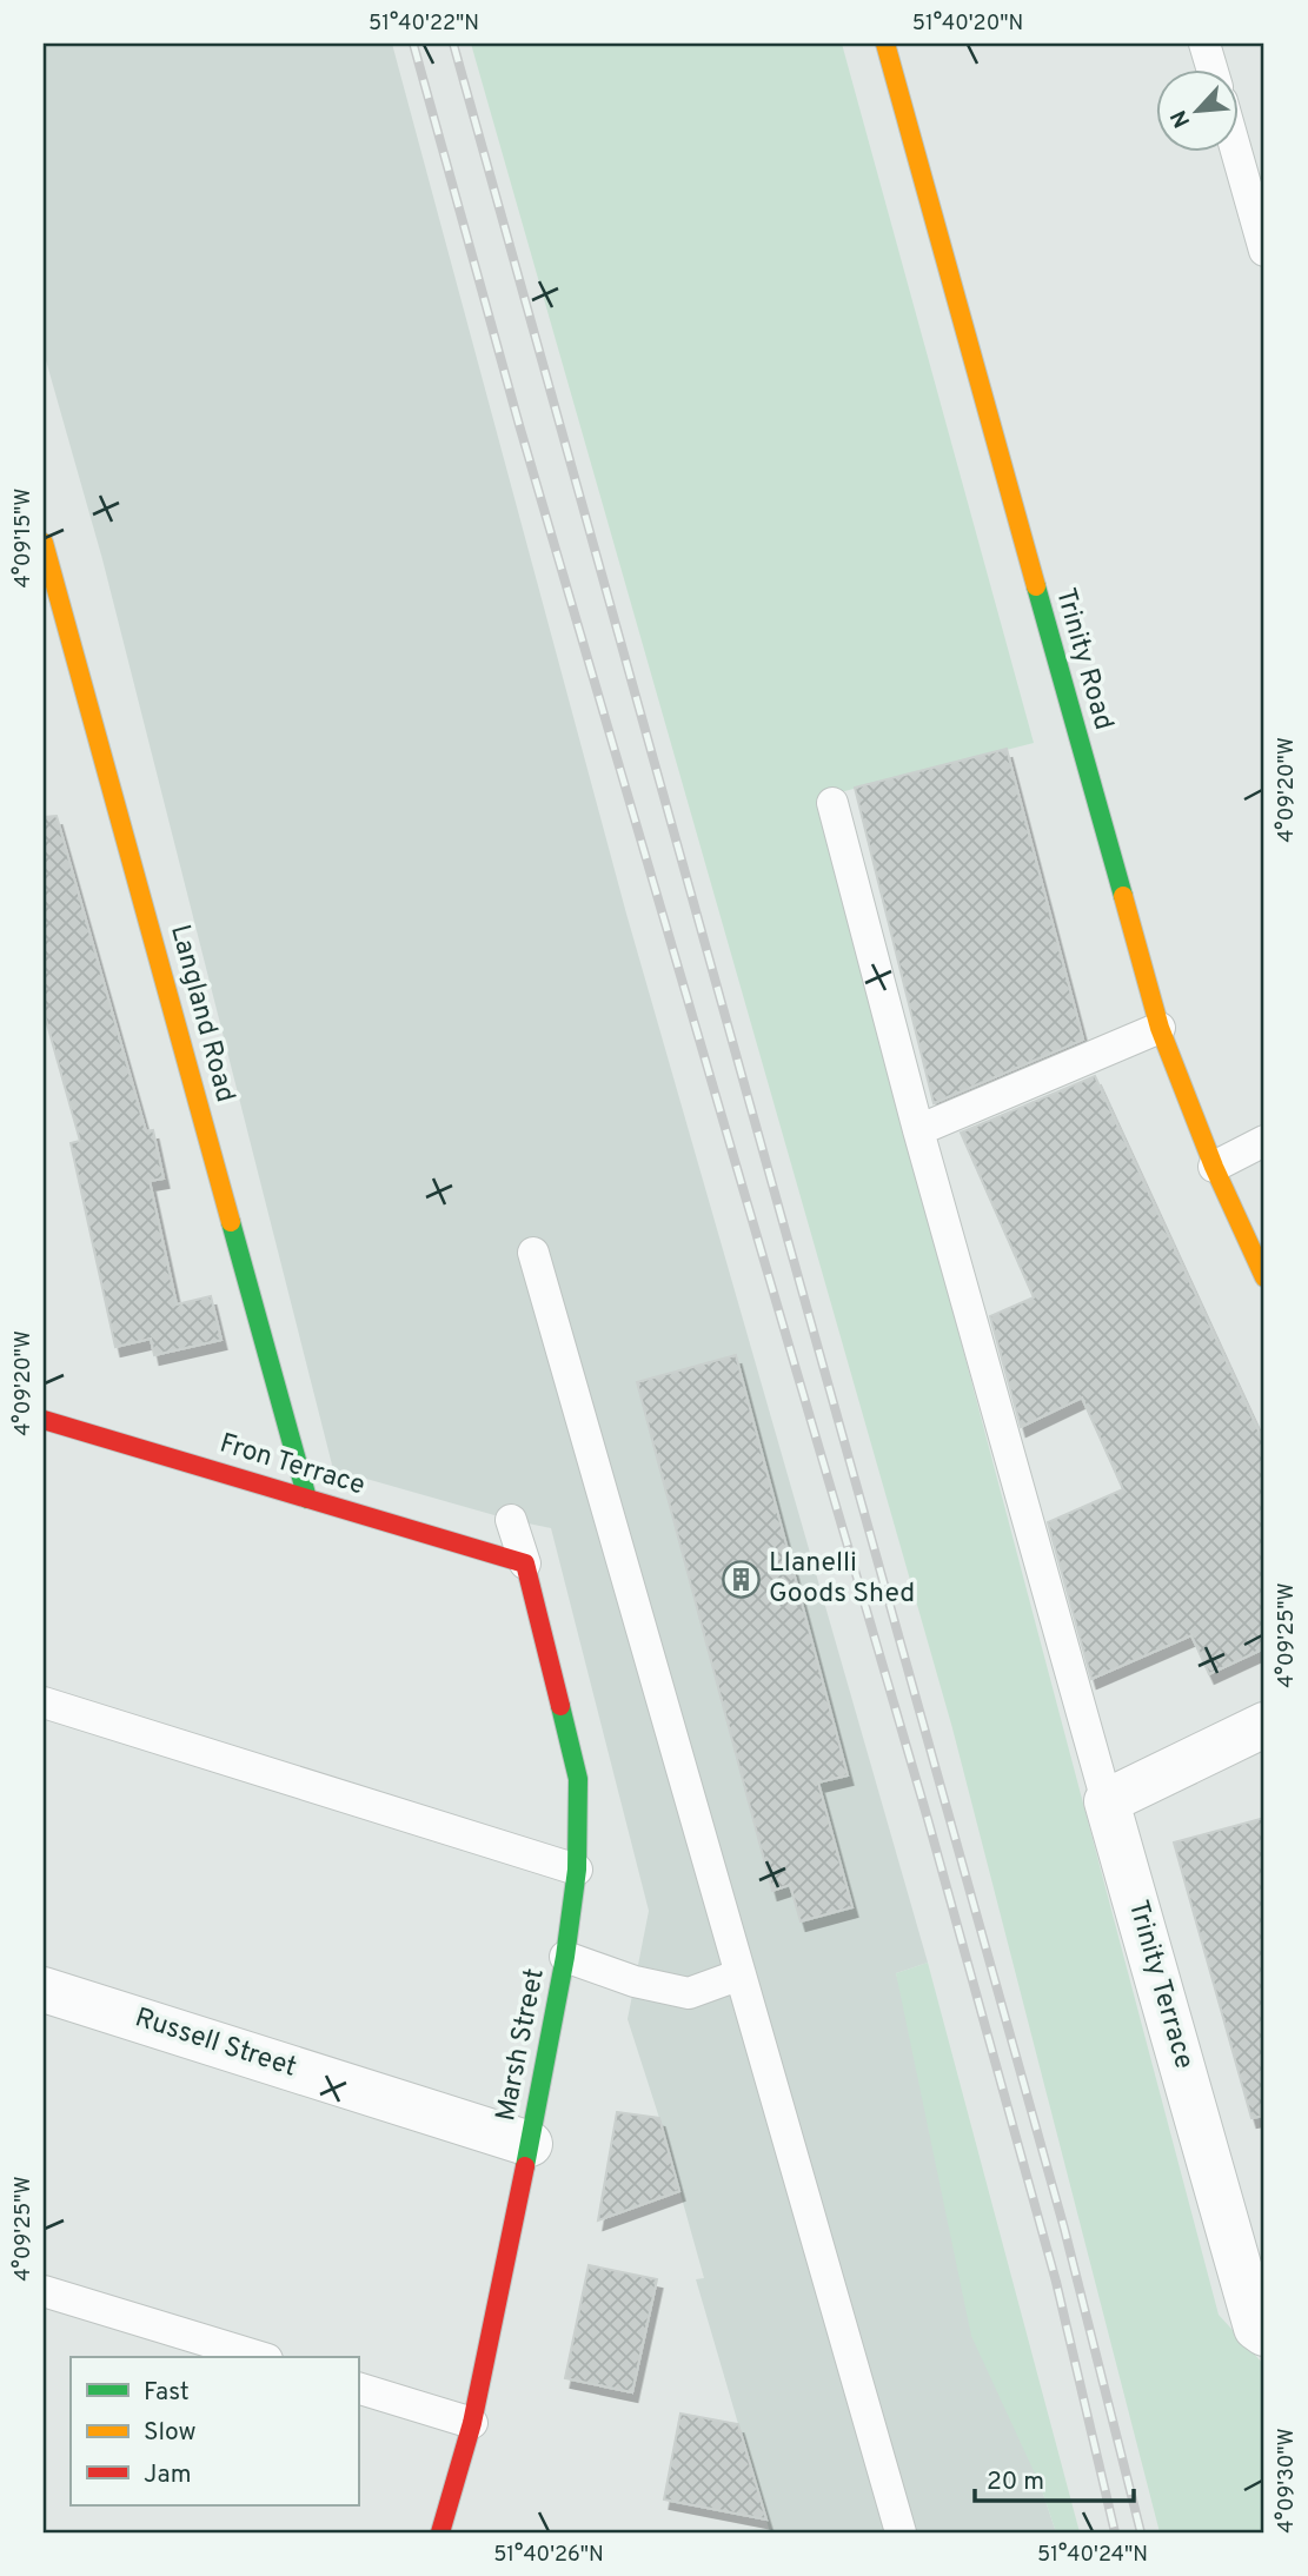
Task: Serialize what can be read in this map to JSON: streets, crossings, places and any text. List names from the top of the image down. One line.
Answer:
{"streets":{"street":["Trinity Road","Langland Road","Fron Terrace","Trinity Terrace","Russell Street","Marsh Street"]},"crossings":[["Langland Road","Fron Terrace"],["Fron Terrace","Marsh Street"],["Russell Street","Marsh Street"]],"places":{"building":["Llanelli Goods Shed"]},"legend":["Fast","Slow","Jam"],"scale_bar":"20 m","north":"bottom left","coordinates":["51°40'22\"N","51°40'20\"N","4°09'15\"W","4°09'20\"W","4°09'25\"W","4°09'30\"W","51°40'26\"N","51°40'24\"N"]}
